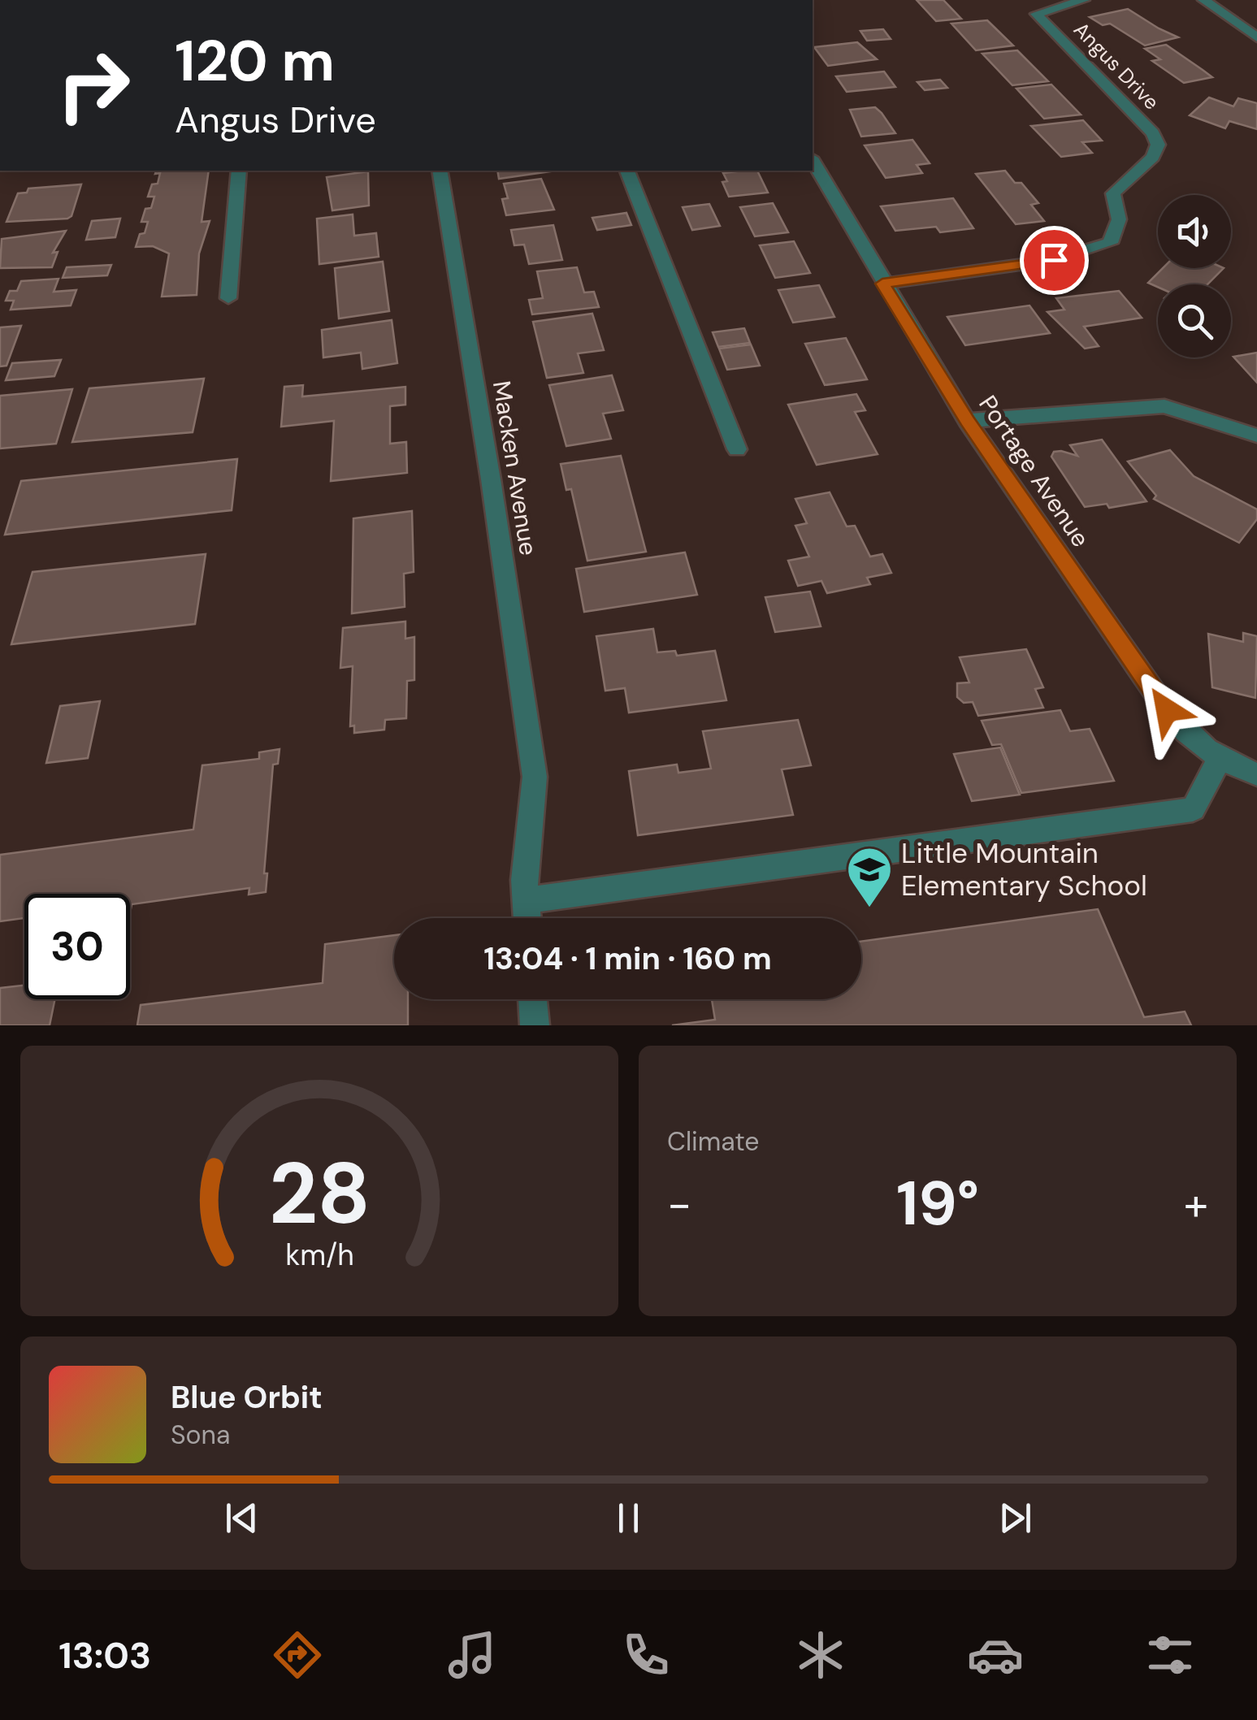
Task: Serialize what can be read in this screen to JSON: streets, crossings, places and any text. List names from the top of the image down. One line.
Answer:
{"streets":{"street":["Angus Drive","Macken Avenue","Portage Avenue"]},"crossings":[["Angus Drive","Portage Avenue"]],"places":{"school or university":["Little Mountain Elementary School"]},"page":{"turn":["120 m","Angus Drive"],"limit":"30","trip":"13:04 · 1 min · 160 m","tile":"Climate","heat":["−","19°","+"],"song":["Blue Orbit","Sona"],"tabs":"13:03","gauge":["28","km/h"]}}
